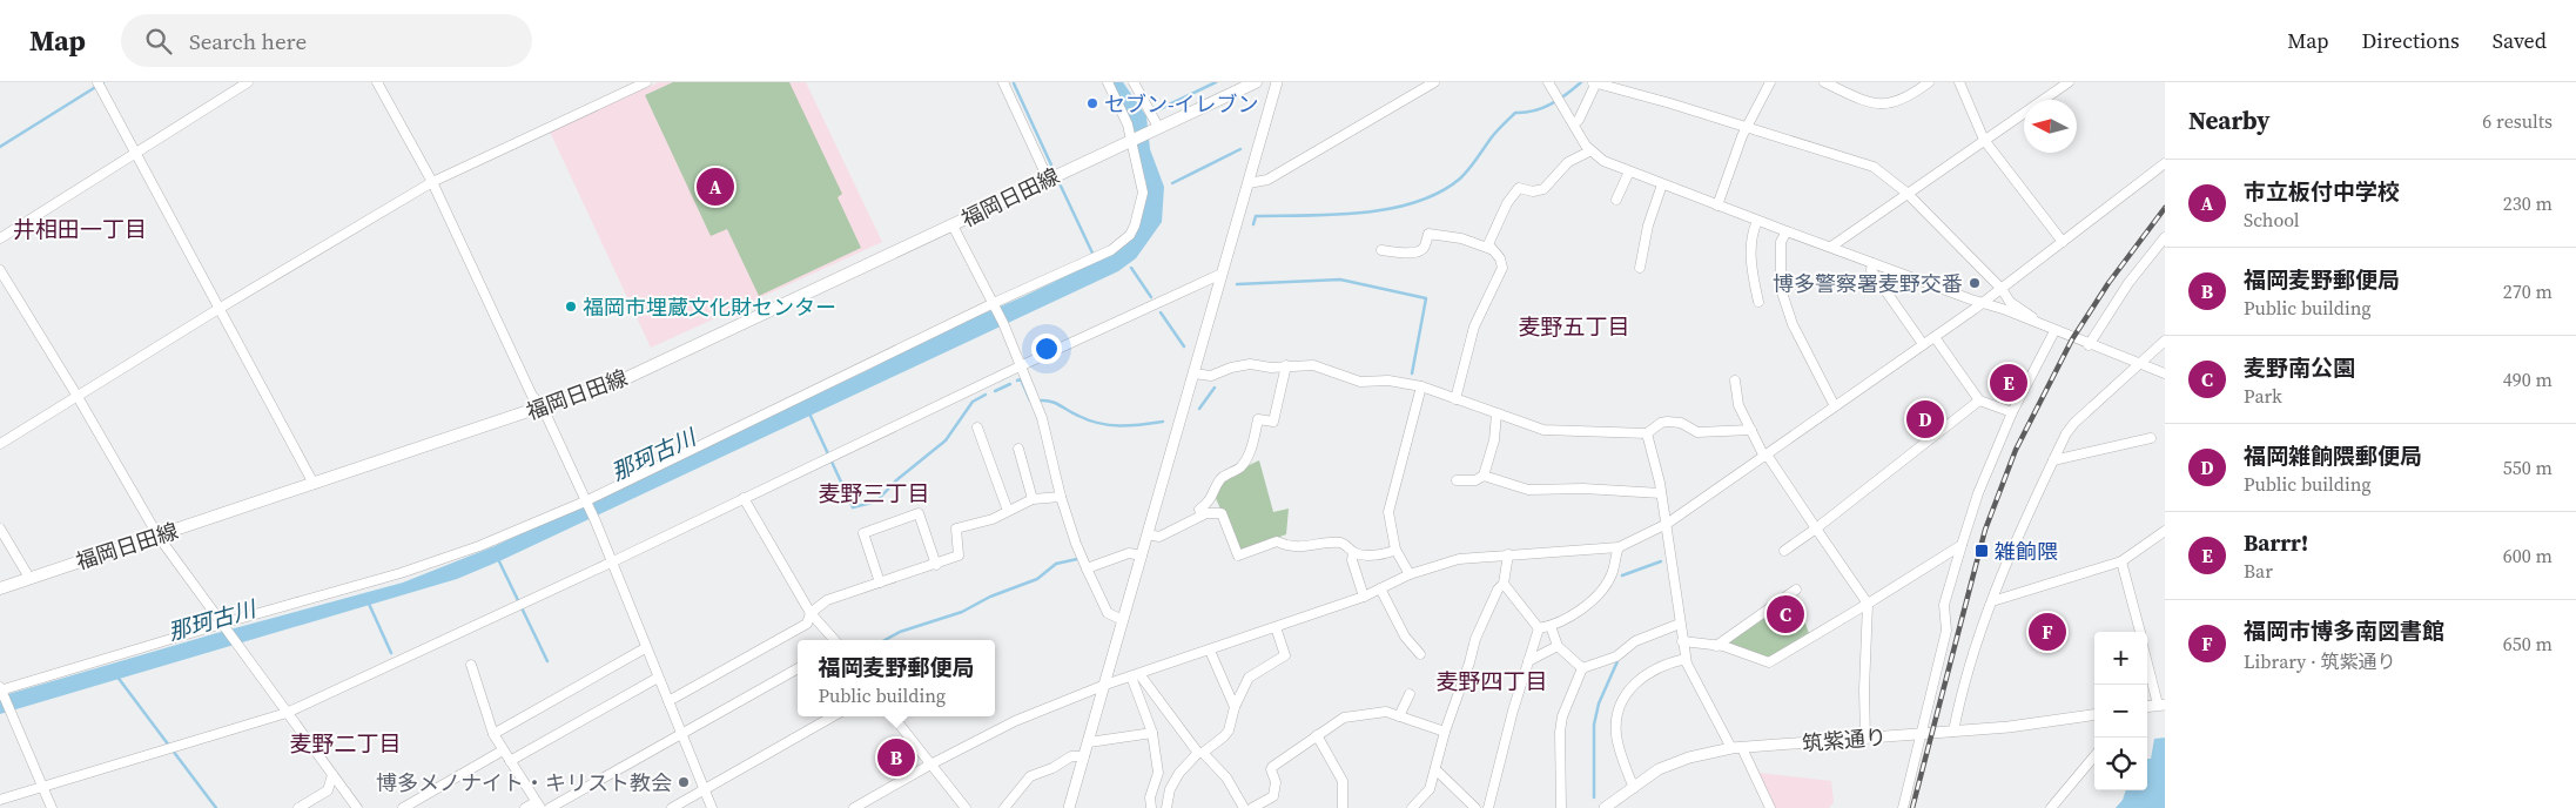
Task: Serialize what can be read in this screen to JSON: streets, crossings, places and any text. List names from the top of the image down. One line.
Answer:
{"streets":{"main road":["福岡日田線"],"street":["筑紫通り"]},"districts":["井相田一丁目","麦野五丁目","麦野三丁目","麦野四丁目","麦野二丁目"],"water":["那珂古川"],"places":{"other":["セブン-イレブン","博多警察署麦野交番","福岡市埋蔵文化財センター","博多メノナイト・キリスト教会"],"transit":["雑餉隈"]},"north":"left","page":{"header":"Map","search":"Search here","nav":["Map","Directions","Saved"],"heading":["Nearby","6 results"],"list":[{"mark":"A","name":"市立板付中学校","note":"School","value":"230 m"},{"mark":"B","name":"福岡麦野郵便局","note":"Public building","value":"270 m"},{"mark":"C","name":"麦野南公園","note":"Park","value":"490 m"},{"mark":"D","name":"福岡雑餉隈郵便局","note":"Public building","value":"550 m"},{"mark":"E","name":"Barrr!","note":"Bar","value":"600 m"},{"mark":"F","name":"福岡市博多南図書館","note":"Library · 筑紫通り","value":"650 m"}],"pins":["A","E","D","C","F","B"],"map_buttons":["+","−"],"popup":["福岡麦野郵便局","Public building"]}}
